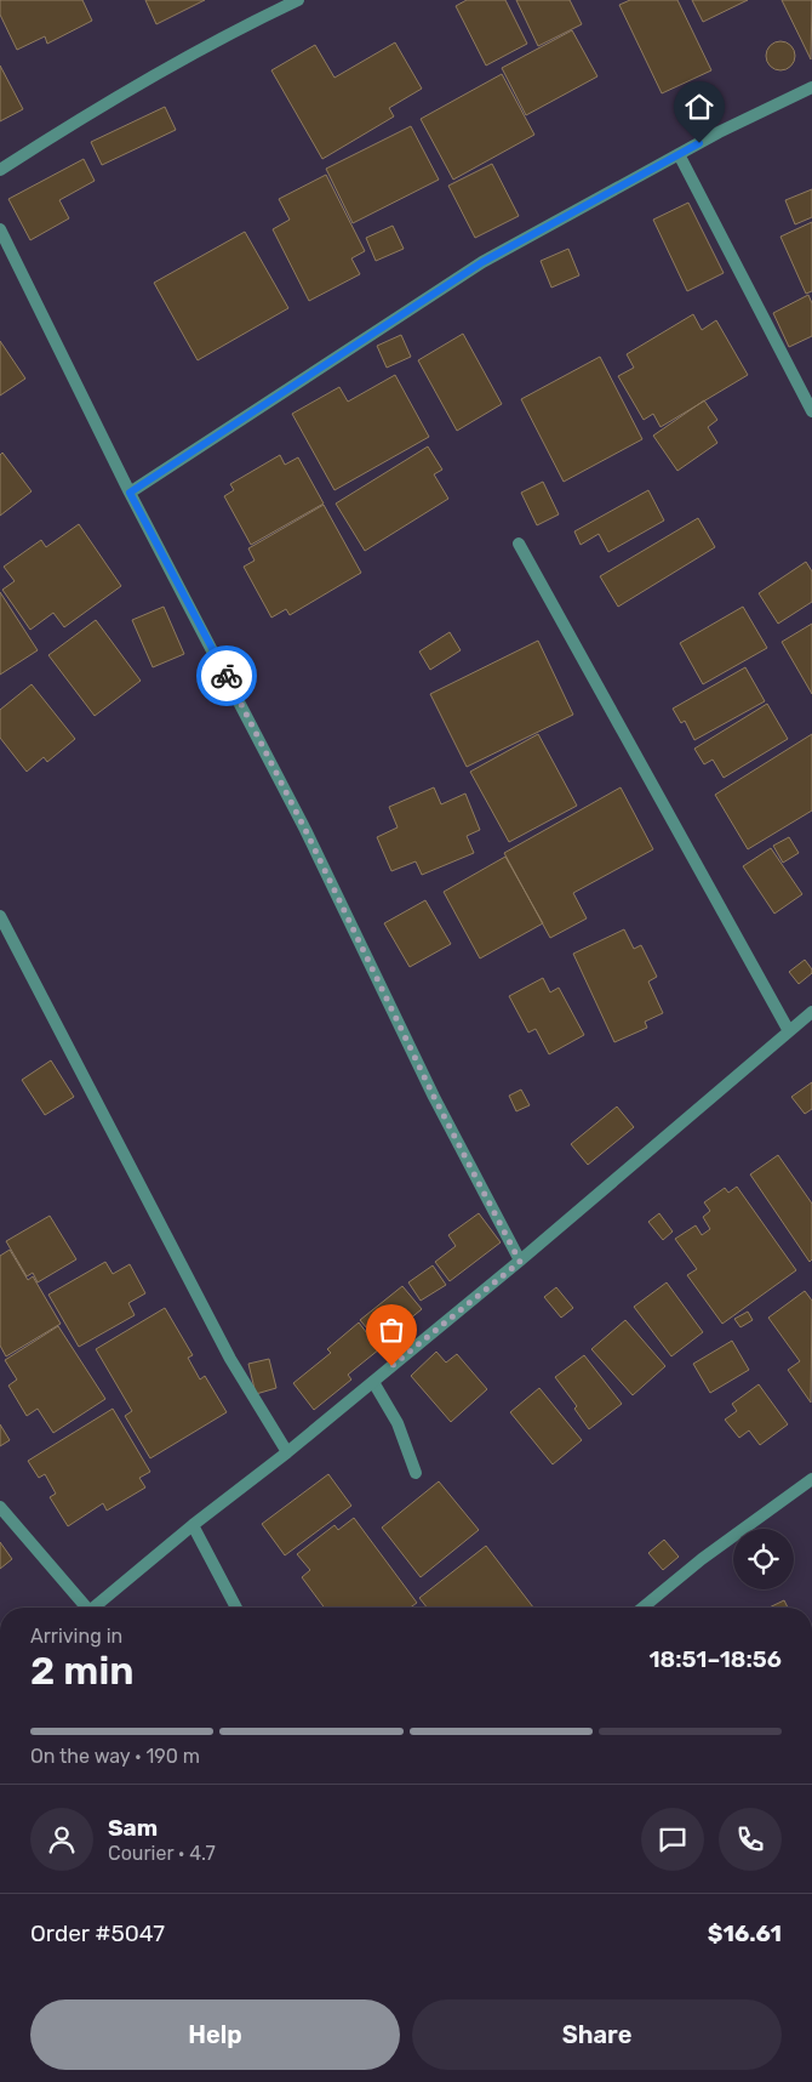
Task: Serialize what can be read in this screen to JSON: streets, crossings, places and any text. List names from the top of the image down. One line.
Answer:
{"page":{"heading":["2 min","Arriving in","18:51–18:56"],"panel":["Sam","Courier · 4.7","Order #5047","$16.61"],"bar":"On the way · 190 m","buttons":["Help","Share"]}}
